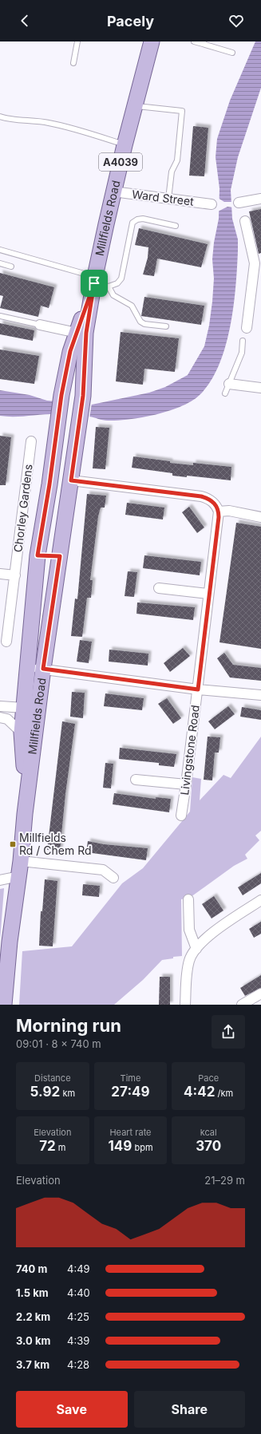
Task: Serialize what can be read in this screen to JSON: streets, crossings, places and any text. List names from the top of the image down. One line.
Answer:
{"streets":{"main road":["A4039","Millfields Road"],"street":["Ward Street","Chorley Gardens","Livingstone Road"]},"crossings":[["Ward Street","Millfields Road"]],"places":{"transit":["Millfields Rd / Chem Rd"]},"page":{"header":"Pacely","heading":["Morning run","09:01 · 8 × 740 m"],"stats":[["Distance","5.92 km"],["Time","27:49"],["Pace","4:42 /km"],["Elevation","72 m"],["Heart rate","149 bpm"],["kcal","370"]],"chart":["Elevation","21–29 m"],"list":[{"name":"740 m","note":"4:49"},{"name":"1.5 km","note":"4:40"},{"name":"2.2 km","note":"4:25"},{"name":"3.0 km","note":"4:39"},{"name":"3.7 km","note":"4:28"}],"buttons":["Save","Share"]}}
